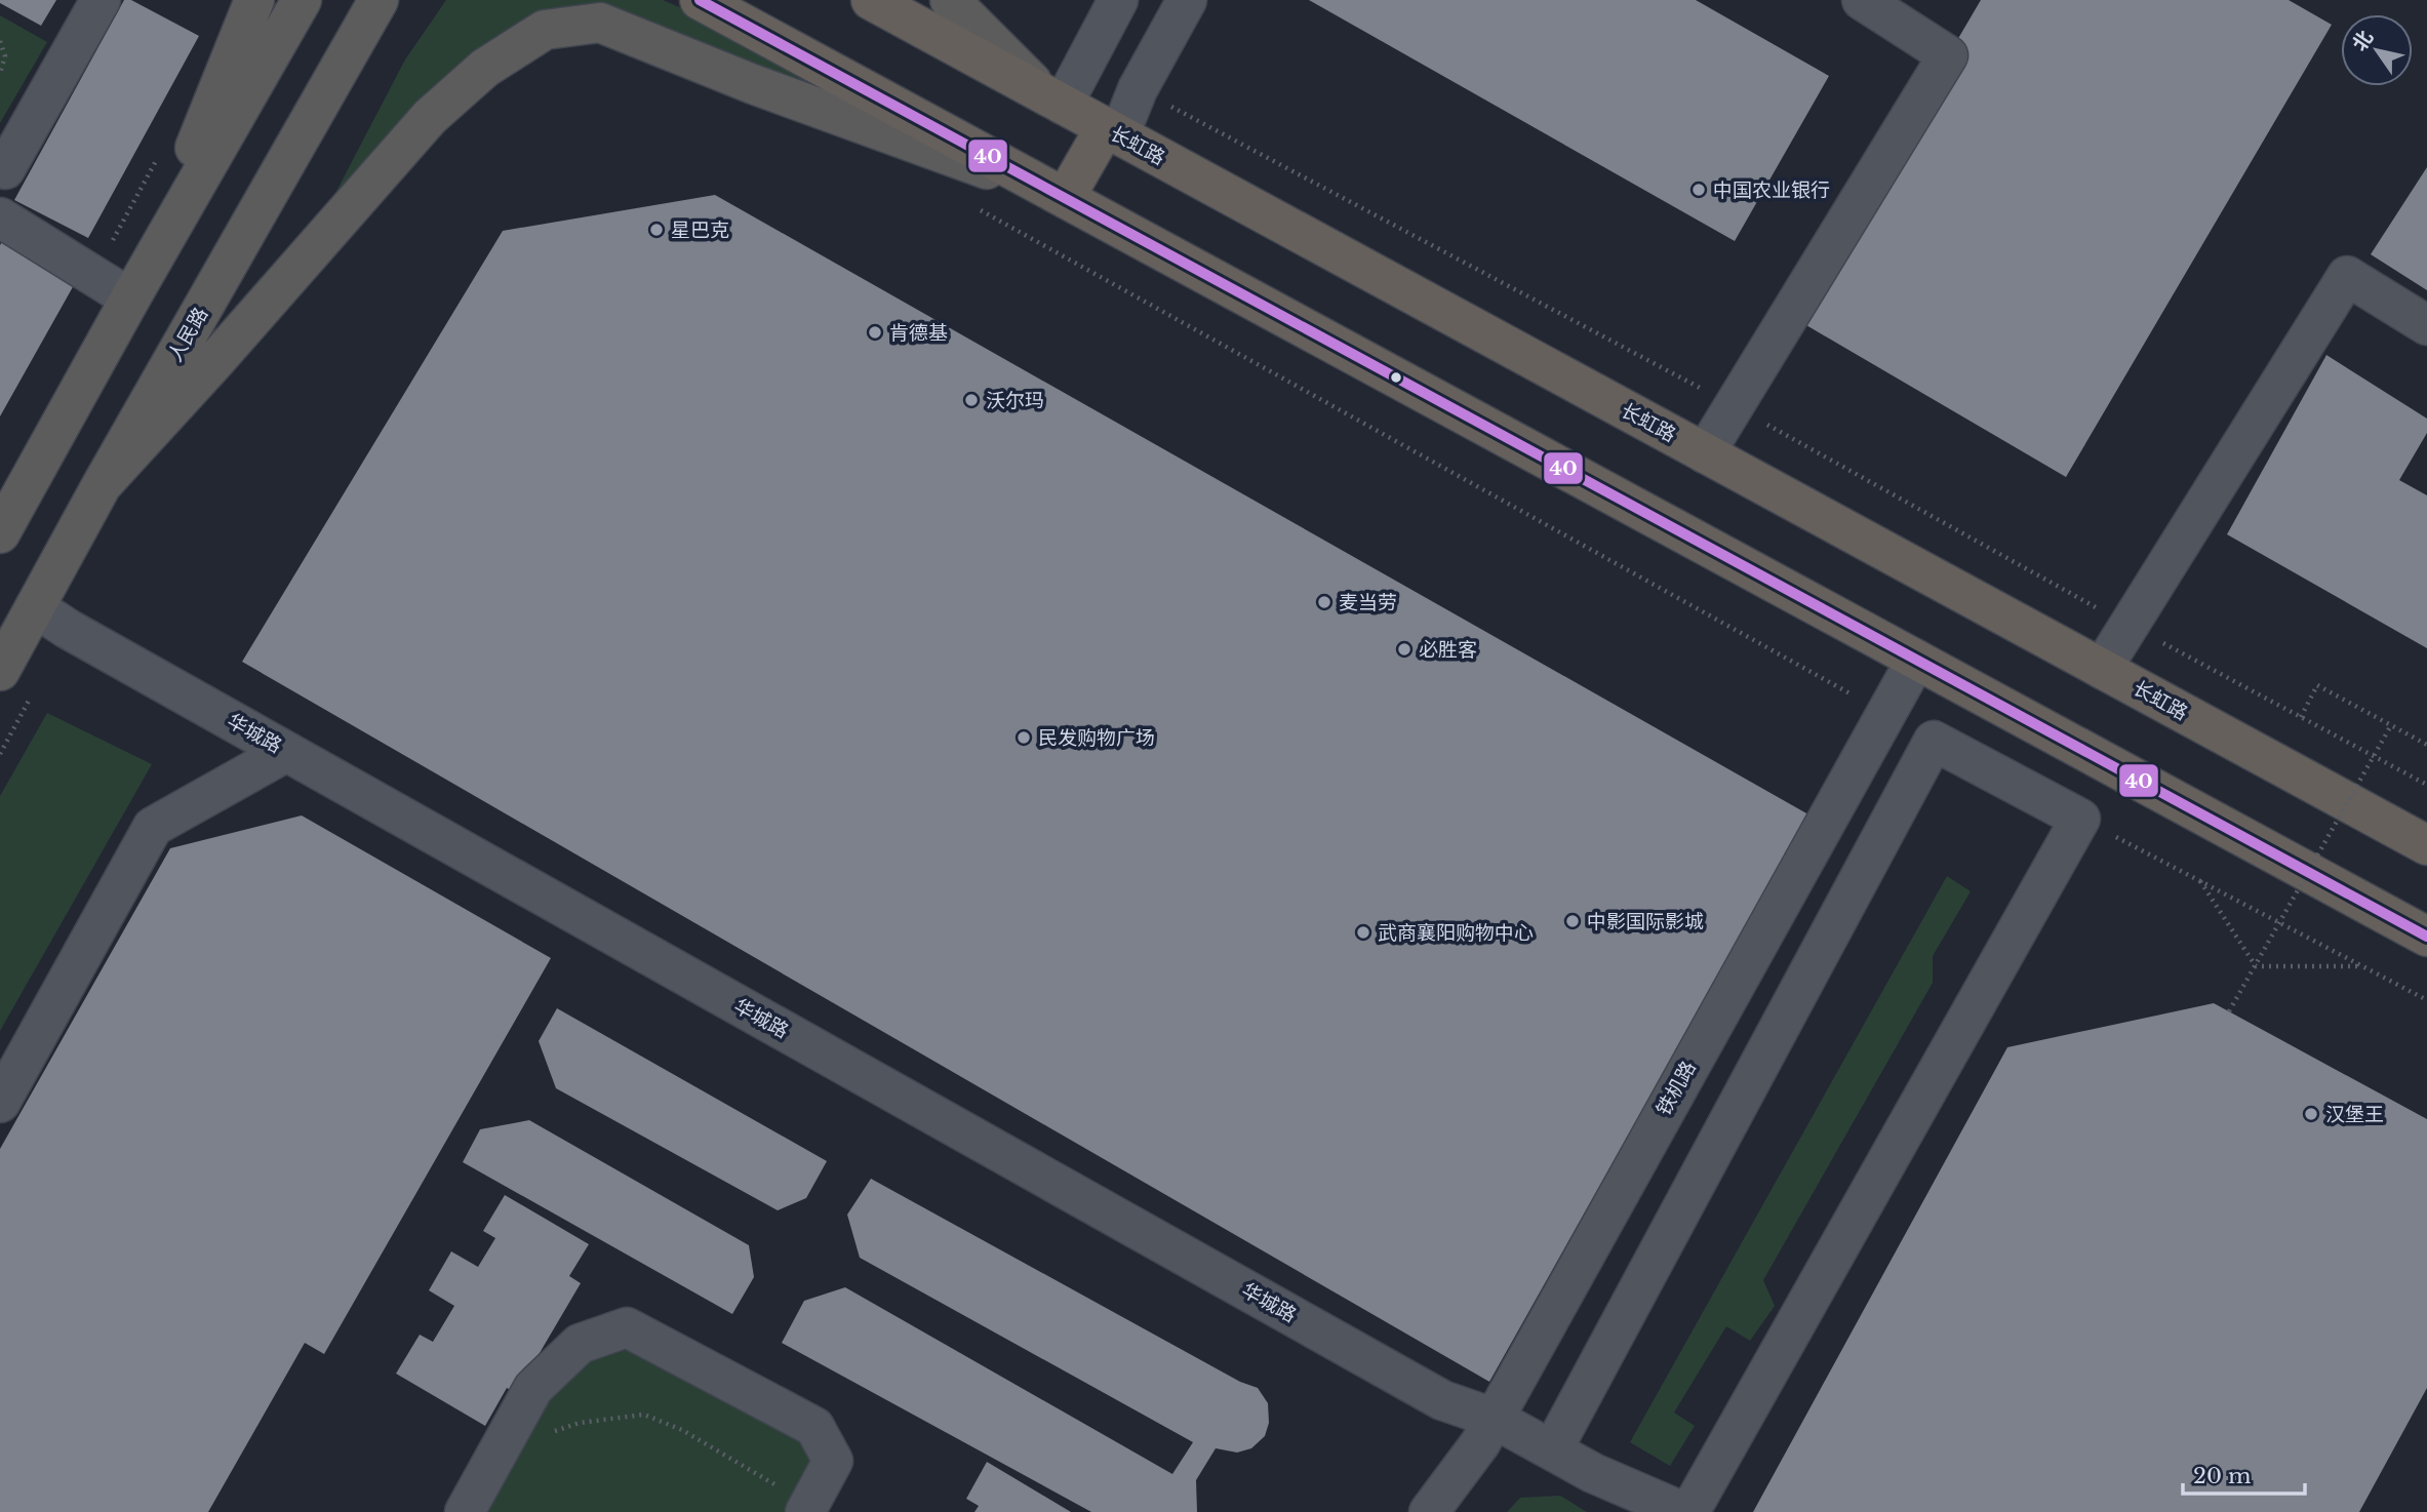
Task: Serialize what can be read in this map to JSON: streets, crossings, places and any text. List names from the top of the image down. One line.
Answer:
{"streets":{"highway":["长虹路"],"main road":["人民路"],"street":["华城路","铁机路"]},"crossings":[["人民路","华城路"],["华城路","铁机路"]],"places":["中国农业银行","星巴克","肯德基","沃尔玛","麦当劳","必胜客","民发购物广场","中影国际影城","武商襄阳购物中心","汉堡王"],"lines":["transit line 40"],"scale_bar":"20 m","north":"top left"}
